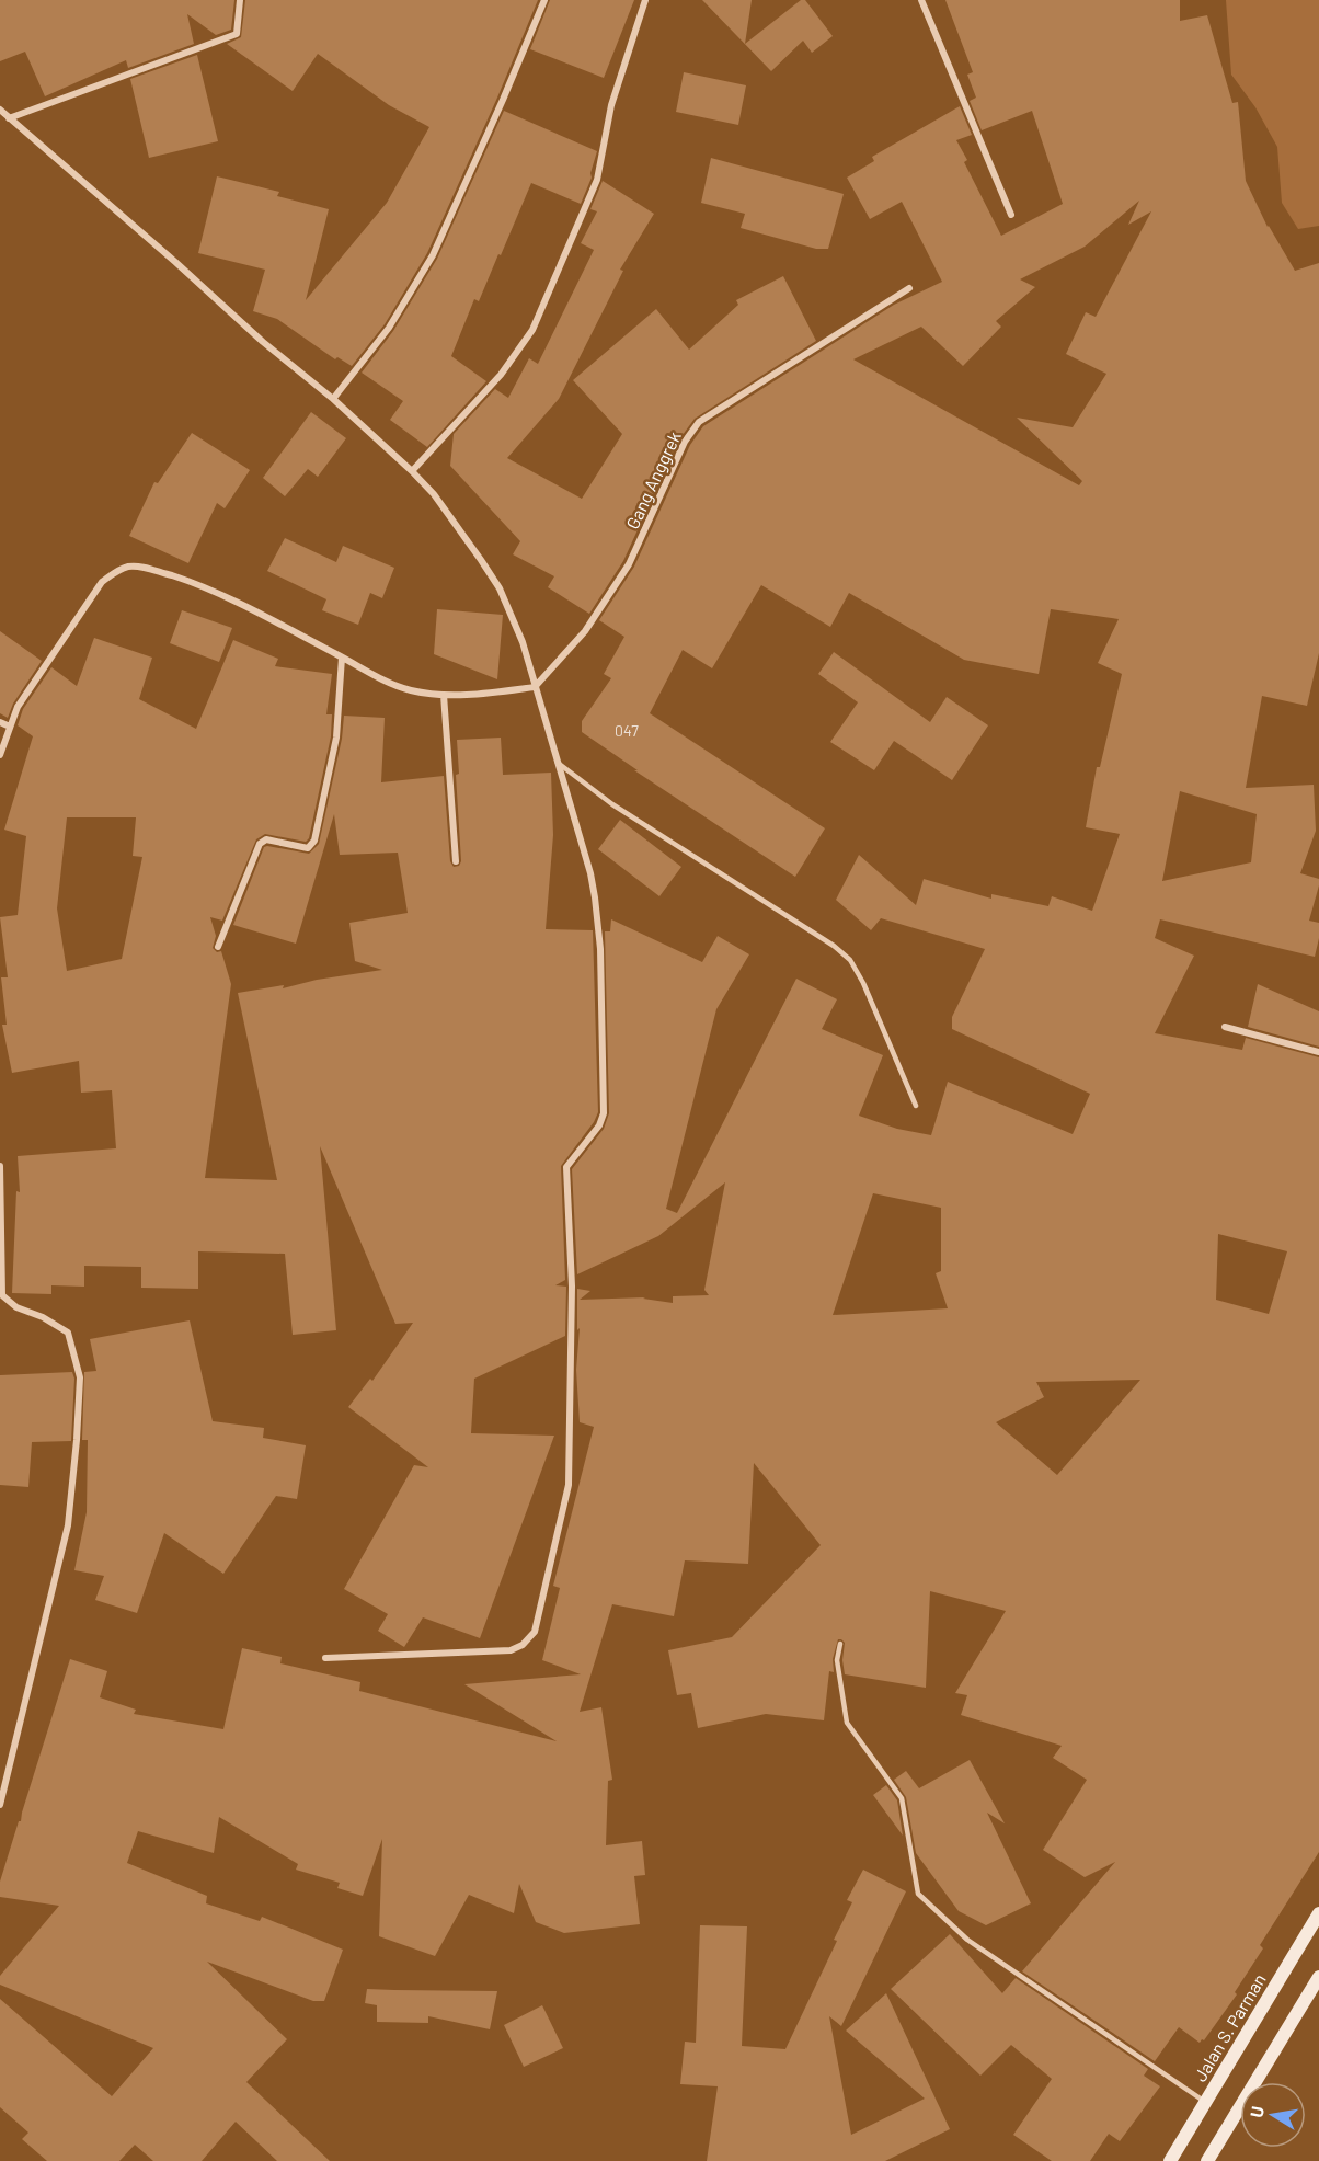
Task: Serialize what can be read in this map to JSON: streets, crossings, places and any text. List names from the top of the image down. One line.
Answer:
{"streets":{"main road":["Jalan S. Parman"],"street":["Gang Anggrek"]},"house_numbers":["047"],"north":"left"}
